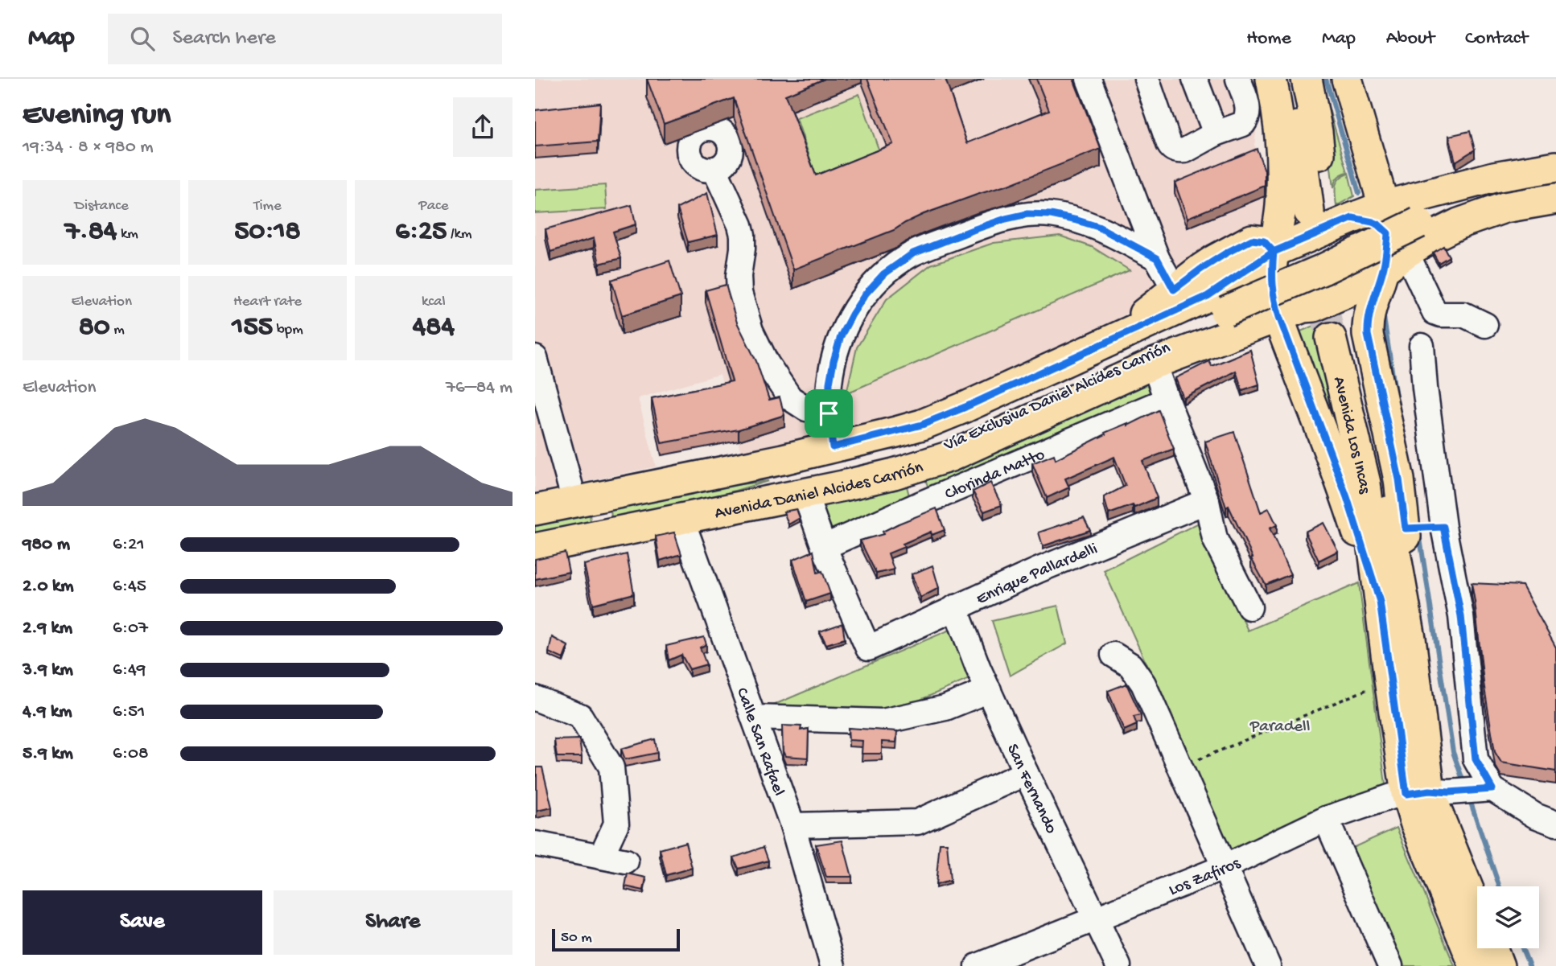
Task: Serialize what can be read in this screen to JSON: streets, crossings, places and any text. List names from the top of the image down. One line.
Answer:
{"streets":{"main road":["Vía Exclusiva Daniel Alcides Carrión","Avenida Los Incas","Avenida Daniel Alcides Carrión"],"street":["Clorinda Matto","Enrique Pallardelli","Calle San Rafael","San Fernando","Los Zafiros"]},"crossings":[["Vía Exclusiva Daniel Alcides Carrión","Avenida Daniel Alcides Carrión"],["Clorinda Matto","Enrique Pallardelli"],["Avenida Daniel Alcides Carrión","Calle San Rafael"],["Enrique Pallardelli","San Fernando"],["San Fernando","Los Zafiros"]],"parks":["Paradell"],"scale_bar":"50 m","page":{"header":"Map","search":"Search here","nav":["Home","Map","About","Contact"],"heading":["Evening run","19:34 · 8 × 980 m"],"stats":[["Distance","7.84 km"],["Time","50:18"],["Pace","6:25 /km"],["Elevation","80 m"],["Heart rate","155 bpm"],["kcal","484"]],"chart":["Elevation","76–84 m"],"list":[{"name":"980 m","note":"6:21"},{"name":"2.0 km","note":"6:45"},{"name":"2.9 km","note":"6:07"},{"name":"3.9 km","note":"6:49"},{"name":"4.9 km","note":"6:51"},{"name":"5.9 km","note":"6:08"}],"buttons":["Save","Share"],"scale":"50 m"}}
